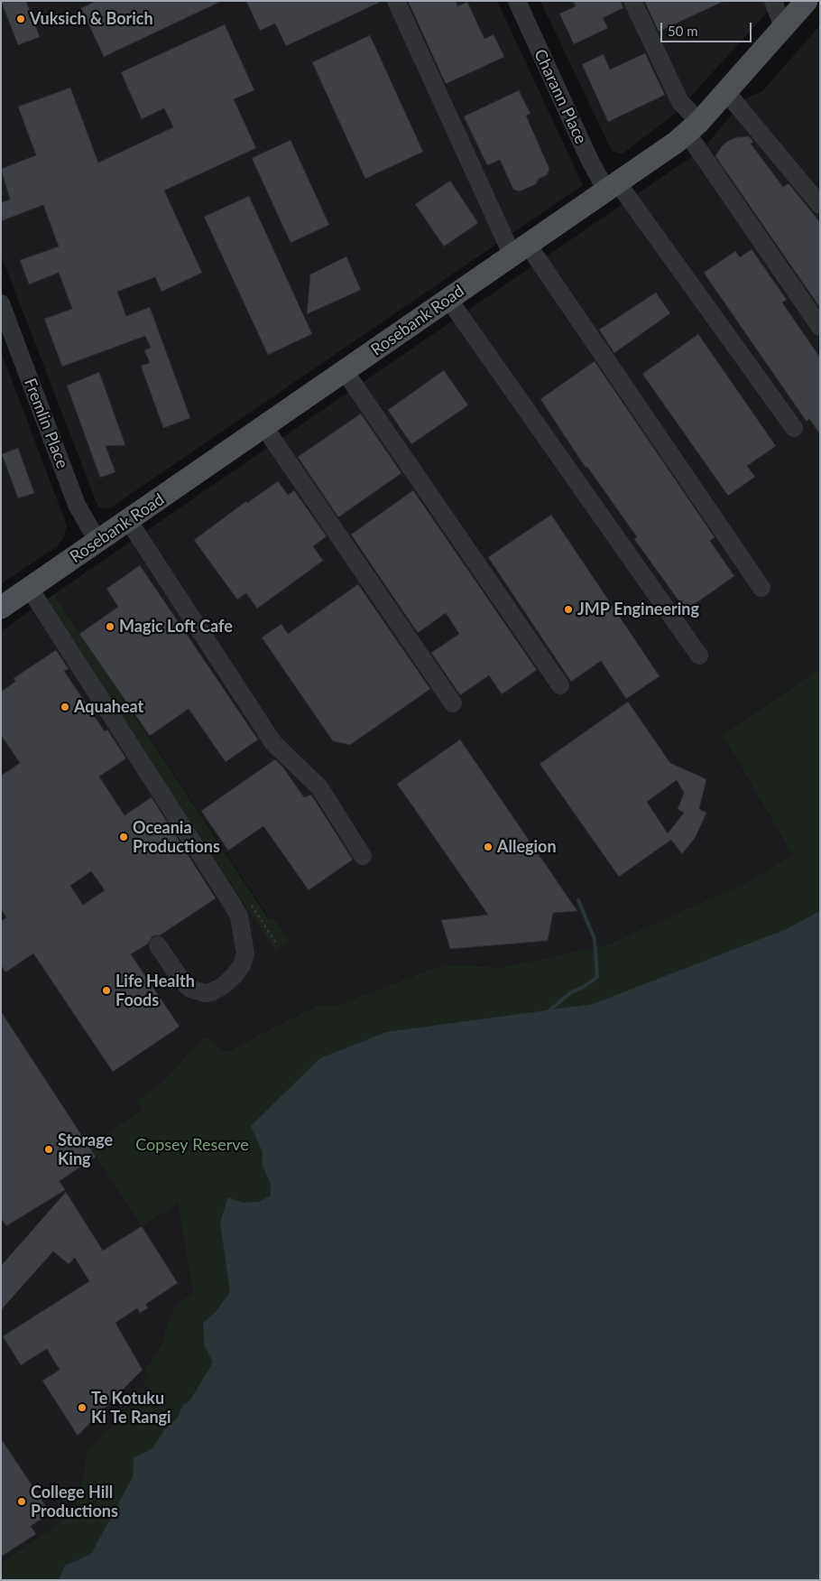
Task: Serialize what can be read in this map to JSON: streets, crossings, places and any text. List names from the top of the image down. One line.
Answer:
{"streets":{"main road":["Rosebank Road"],"street":["Charann Place","Fremlin Place"]},"crossings":[["Charann Place","Rosebank Road"],["Rosebank Road","Fremlin Place"]],"parks":["Copsey Reserve"],"places":["Vuksich & Borich","JMP Engineering","Magic Loft Cafe","Aquaheat","Oceania Productions","Allegion","Life Health Foods","Storage King","Te Kotuku Ki Te Rangi","College Hill Productions"],"scale_bar":"50 m"}
